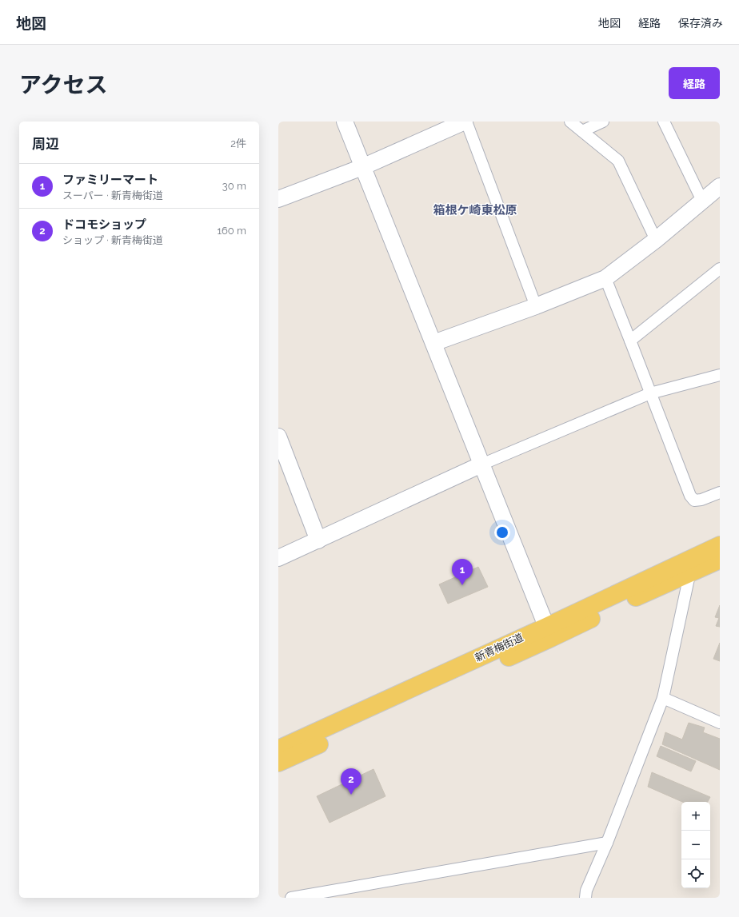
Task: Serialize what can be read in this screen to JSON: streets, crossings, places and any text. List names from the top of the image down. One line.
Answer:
{"streets":{"main road":["新青梅街道"]},"districts":["箱根ケ崎東松原"],"page":{"header":"地図","nav":["地図","経路","保存済み"],"title":"アクセス","buttons":"経路","heading":["周辺","2件"],"list":[{"mark":"1","name":"ファミリーマート","note":"スーパー · 新青梅街道","value":"30 m"},{"mark":"2","name":"ドコモショップ","note":"ショップ · 新青梅街道","value":"160 m"}],"pins":["1","2"],"map_buttons":["+","−"]}}
